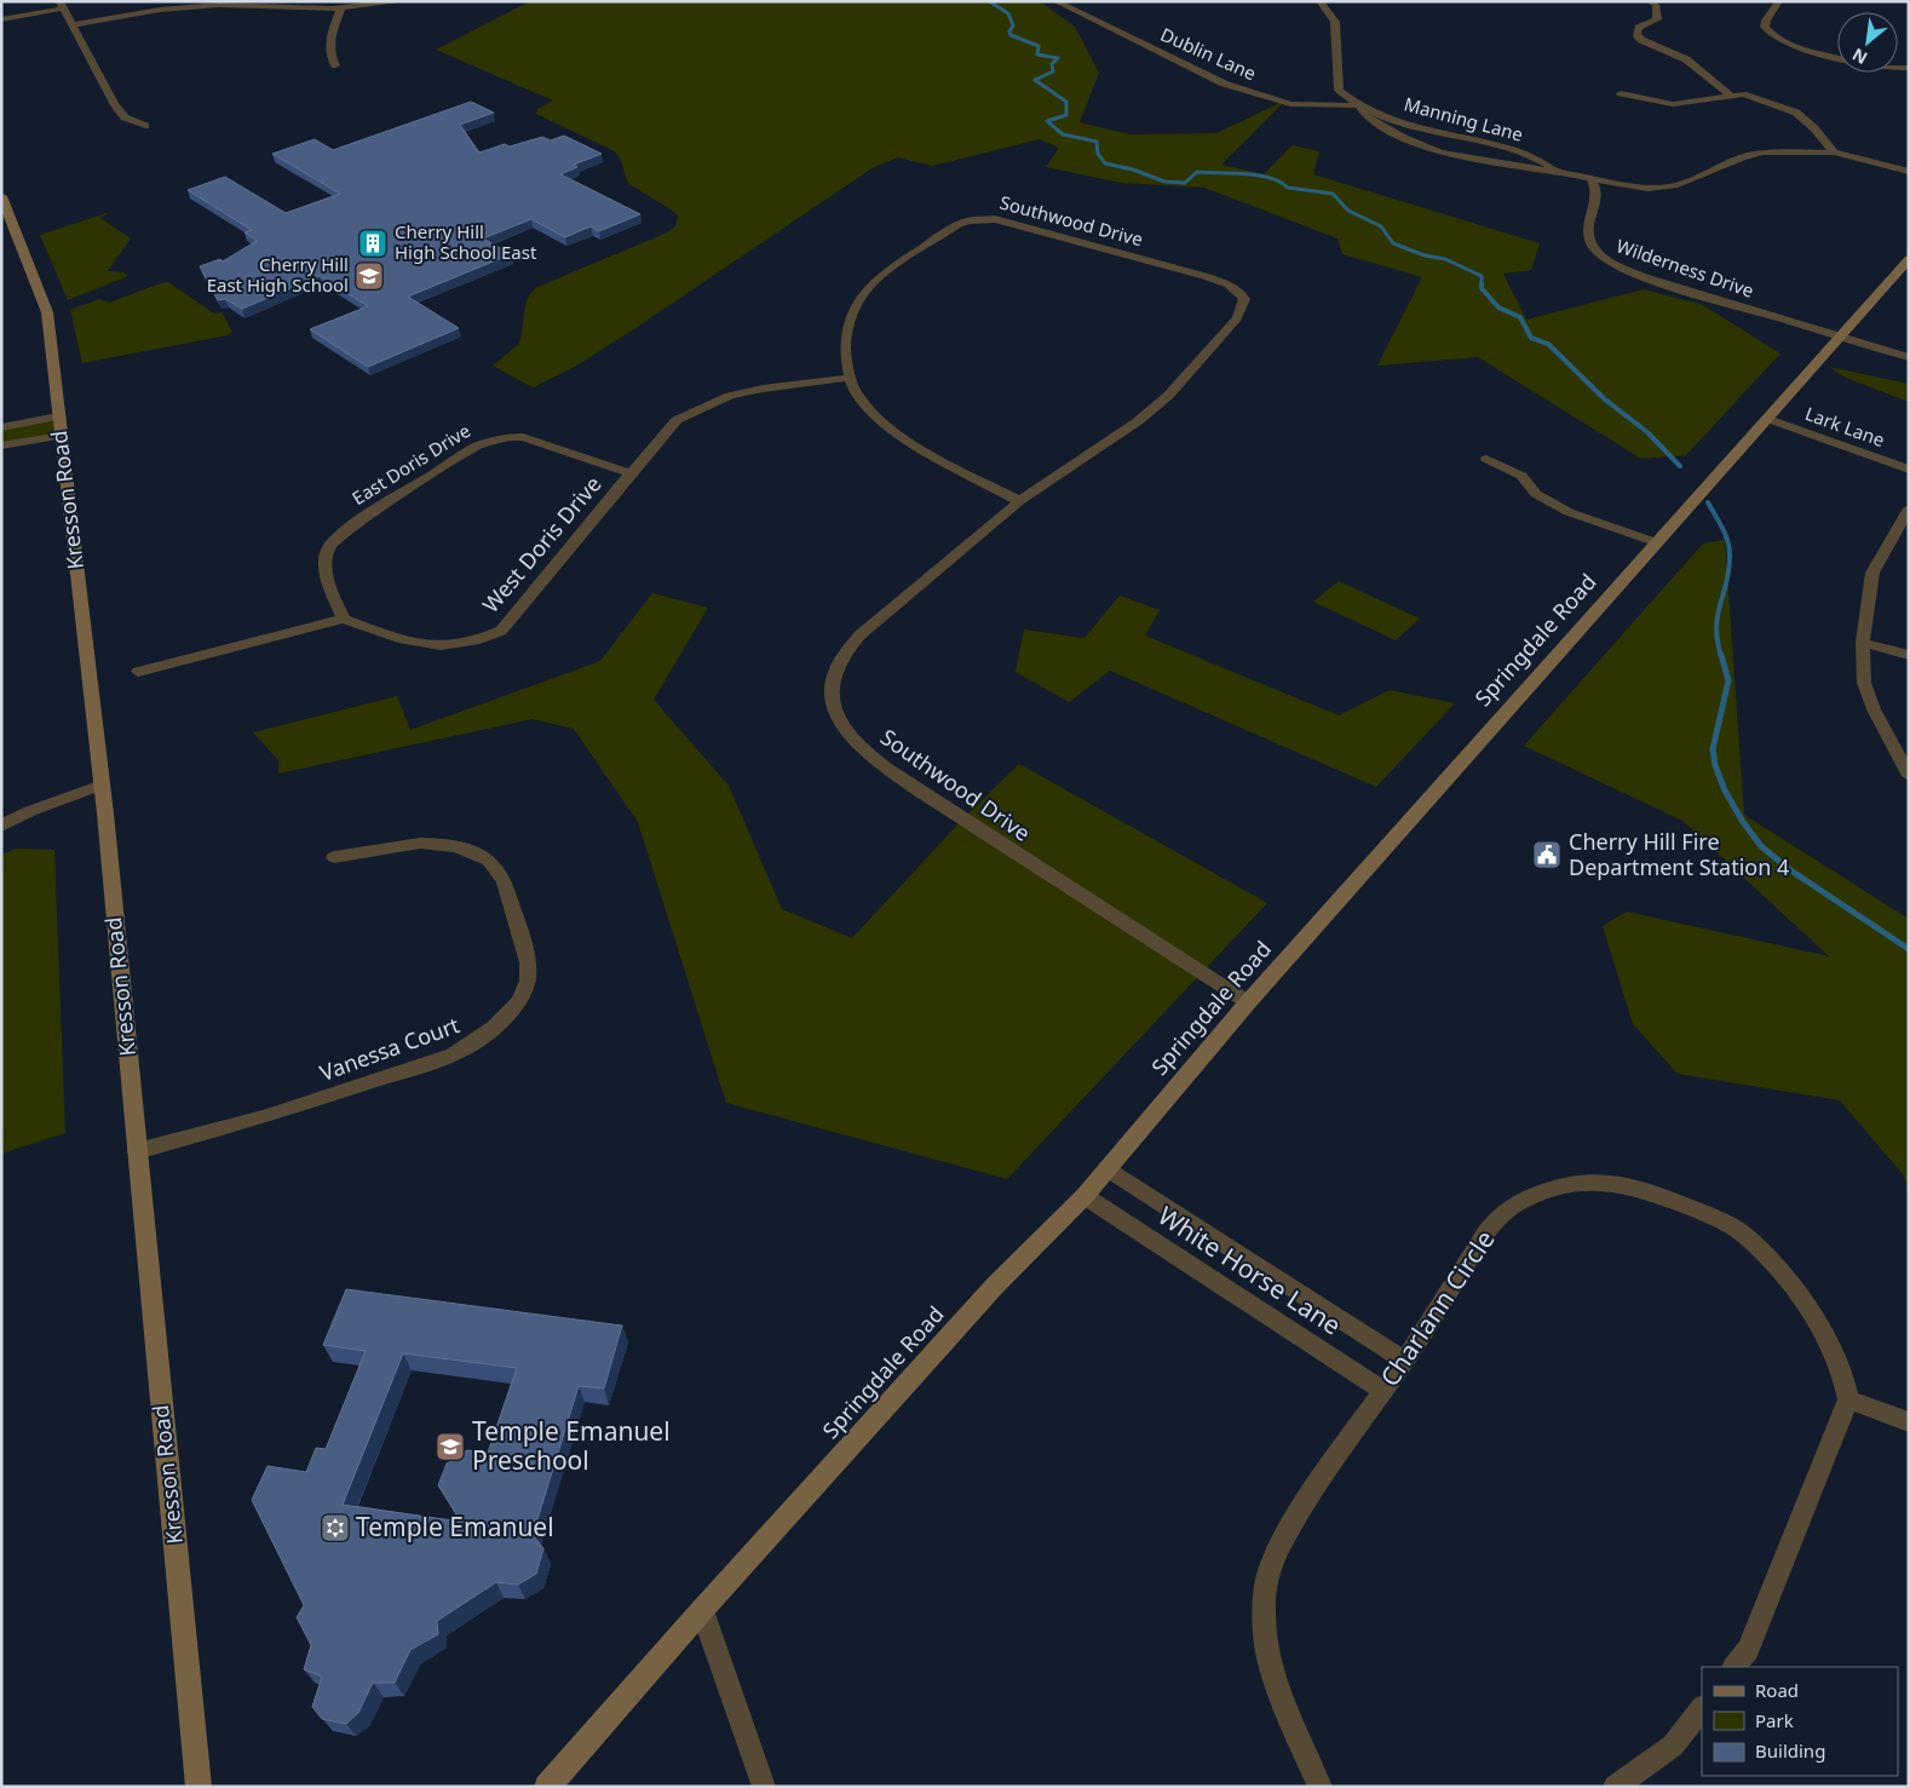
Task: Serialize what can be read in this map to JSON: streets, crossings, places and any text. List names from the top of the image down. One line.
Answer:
{"streets":{"main road":["Kresson Road","Springdale Road"],"street":["Dublin Lane","Manning Lane","Southwood Drive","Wilderness Drive","Lark Lane","East Doris Drive","West Doris Drive","Vanessa Court","White Horse Lane","Charlann Circle"]},"crossings":[["Dublin Lane","Manning Lane"],["Manning Lane","Wilderness Drive"],["Southwood Drive","Springdale Road"],["Wilderness Drive","Springdale Road"],["Lark Lane","Springdale Road"],["East Doris Drive","West Doris Drive"],["Kresson Road","Vanessa Court"],["Springdale Road","White Horse Lane"],["White Horse Lane","Charlann Circle"]],"places":{"building":["Cherry Hill High School East"],"school or university":["Cherry Hill East High School","Temple Emanuel Preschool"],"public building":["Cherry Hill Fire Department Station 4"],"synagogue":["Temple Emanuel"]},"legend":["Road","Park","Building"],"north":"bottom left"}
